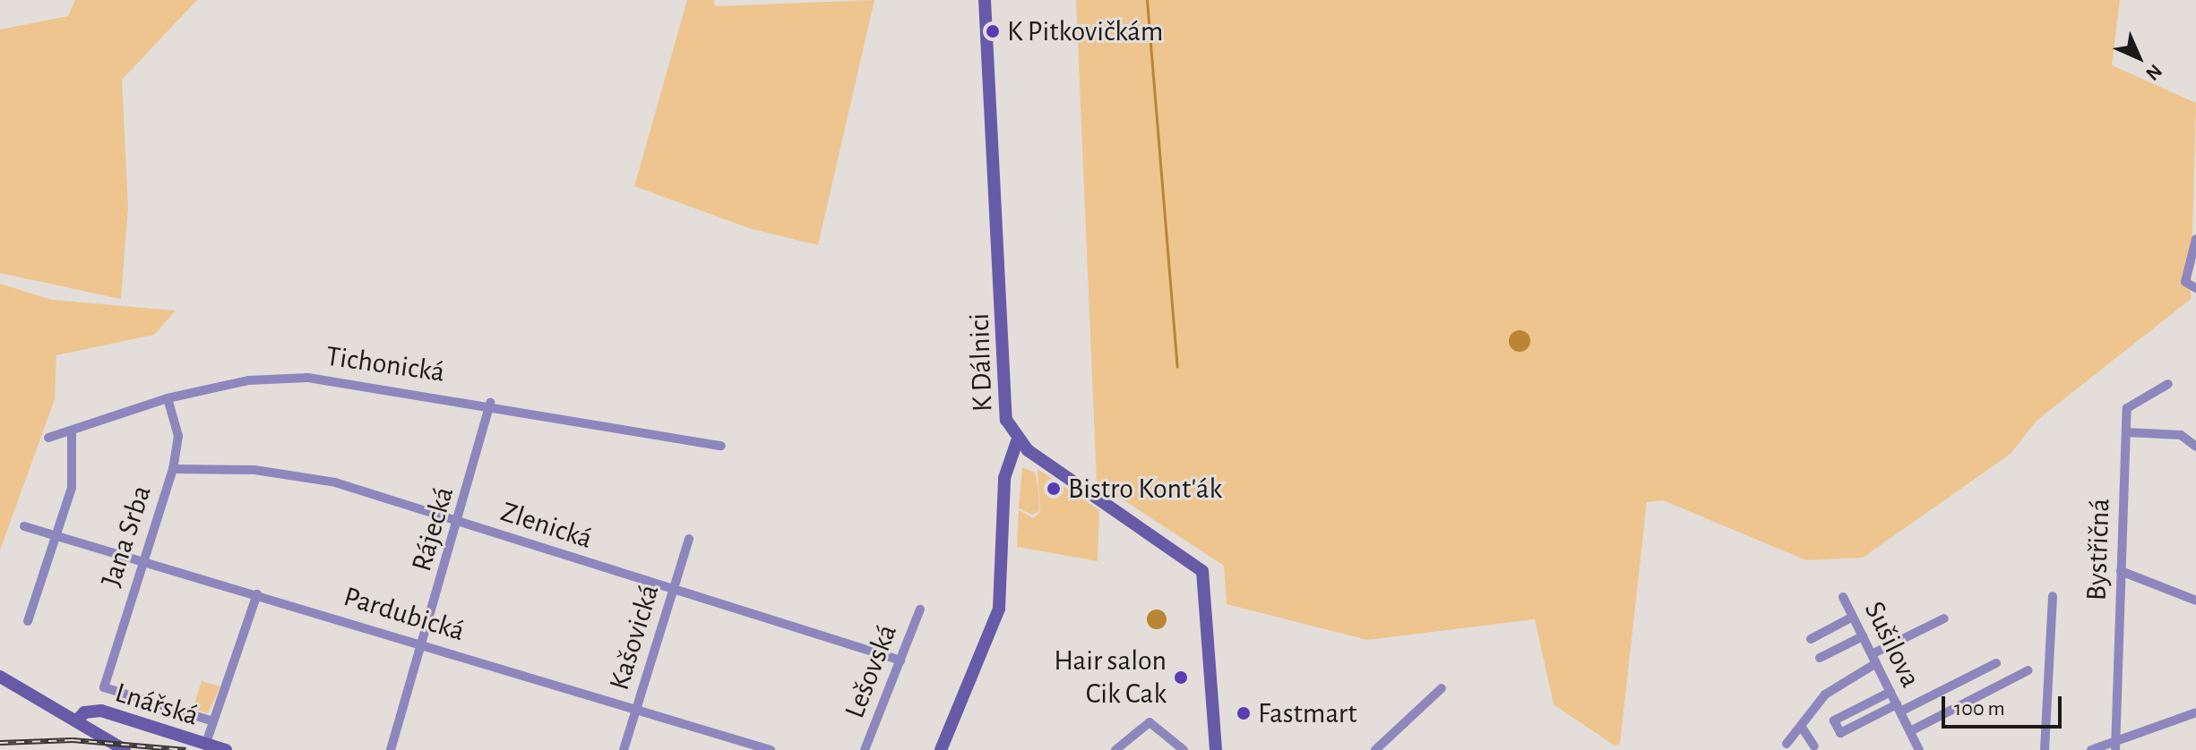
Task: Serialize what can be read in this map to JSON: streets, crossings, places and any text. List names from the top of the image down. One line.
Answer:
{"streets":{"street":["K Dálnici","Tichonická","Zlenická","Rájecká","Jana Srba","Bystřičná","Pardubická","Kašovická","Sušilova","Lešovská","Lnářská"]},"crossings":[["Tichonická","Rájecká"],["Tichonická","Jana Srba"],["Zlenická","Rájecká"],["Zlenická","Jana Srba"],["Zlenická","Kašovická"],["Zlenická","Lešovská"],["Rájecká","Pardubická"],["Jana Srba","Pardubická"],["Jana Srba","Lnářská"],["Pardubická","Kašovická"]],"places":["K Pitkovičkám","Bistro Kont'ák","Hair salon Cik Cak","Fastmart"],"scale_bar":"100 m","north":"bottom right"}
